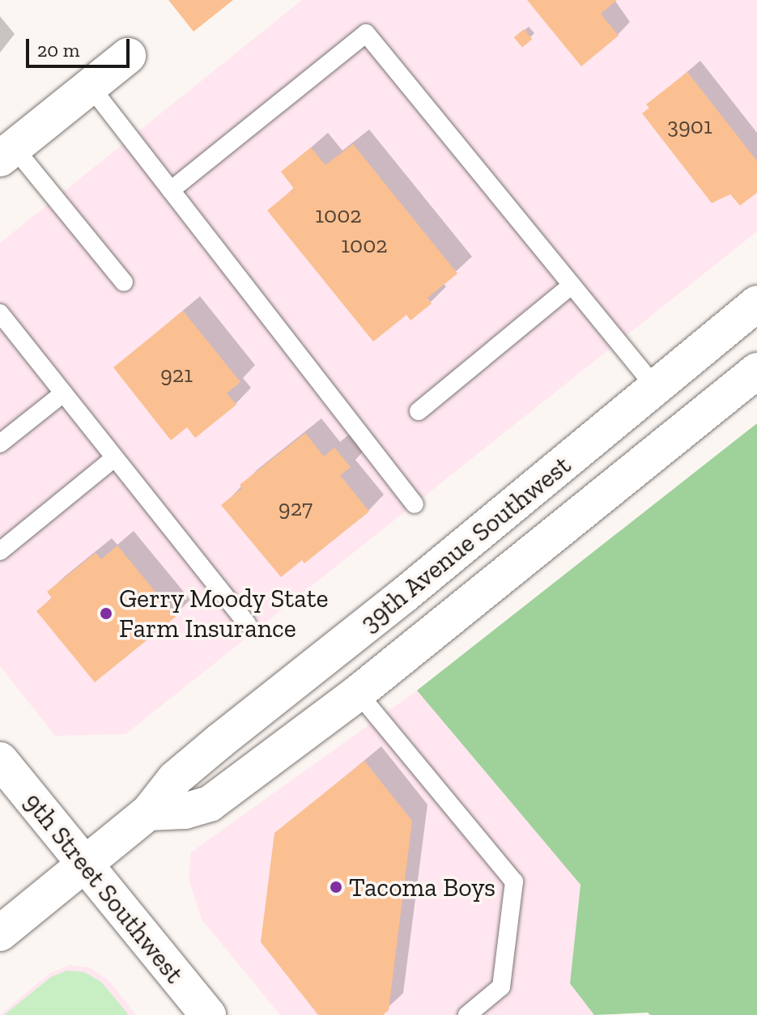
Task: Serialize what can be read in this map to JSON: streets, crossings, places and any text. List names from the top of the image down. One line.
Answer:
{"streets":{"main road":["39th Avenue Southwest","9th Street Southwest"]},"crossings":[["39th Avenue Southwest","9th Street Southwest"]],"places":["Gerry Moody State Farm Insurance","Tacoma Boys"],"house_numbers":["3901","1002","1002","921","927"],"scale_bar":"20 m"}
